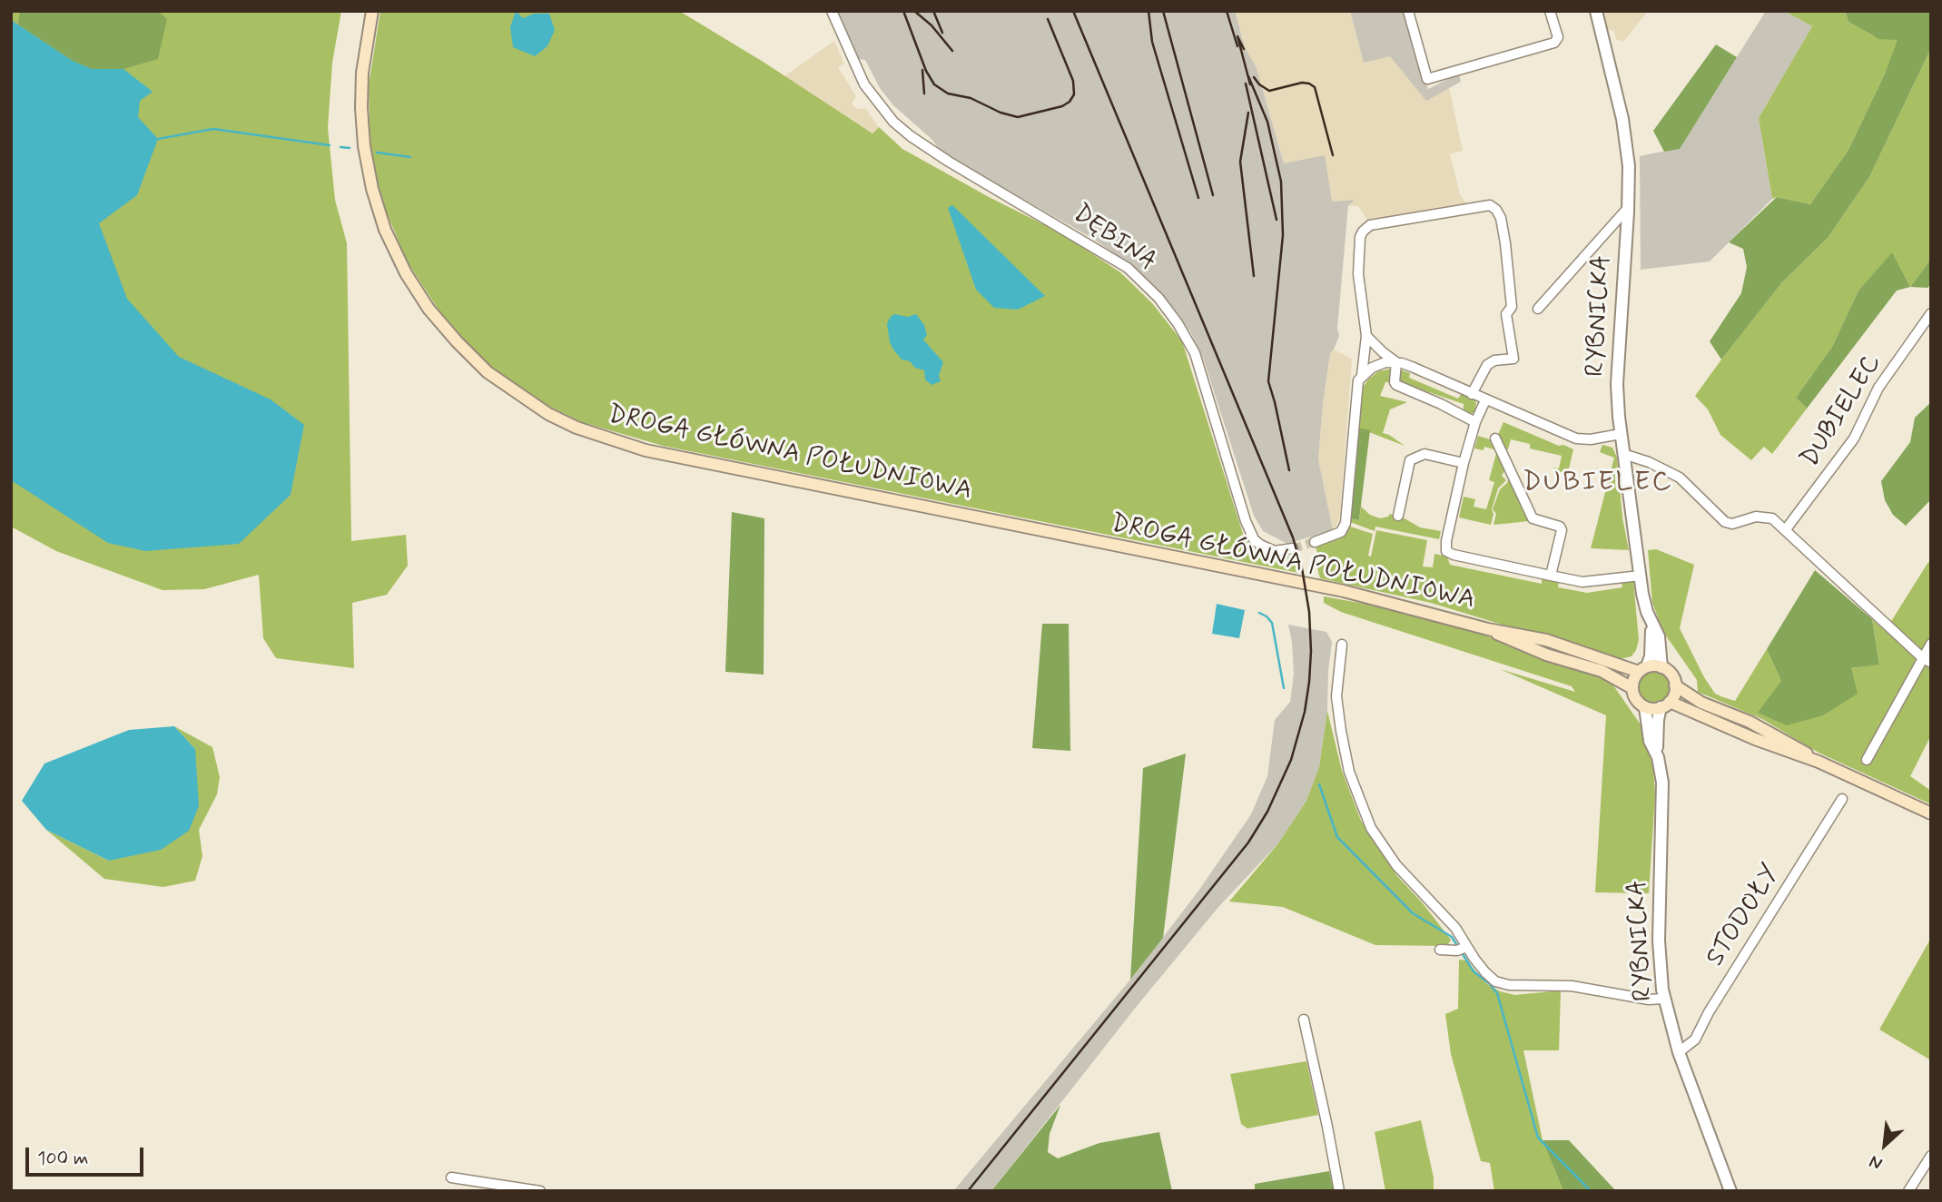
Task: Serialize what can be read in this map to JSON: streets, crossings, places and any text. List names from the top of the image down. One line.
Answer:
{"streets":{"main road":["DROGA GŁÓWNA POŁUDNIOWA"],"street":["DĘBINA","RYBNICKA","DUBIELEC","STODOŁY"]},"crossings":[["RYBNICKA","DROGA GŁÓWNA POŁUDNIOWA"],["RYBNICKA","STODOŁY"]],"districts":["DUBIELEC"],"scale_bar":"100 m","north":"bottom left"}
